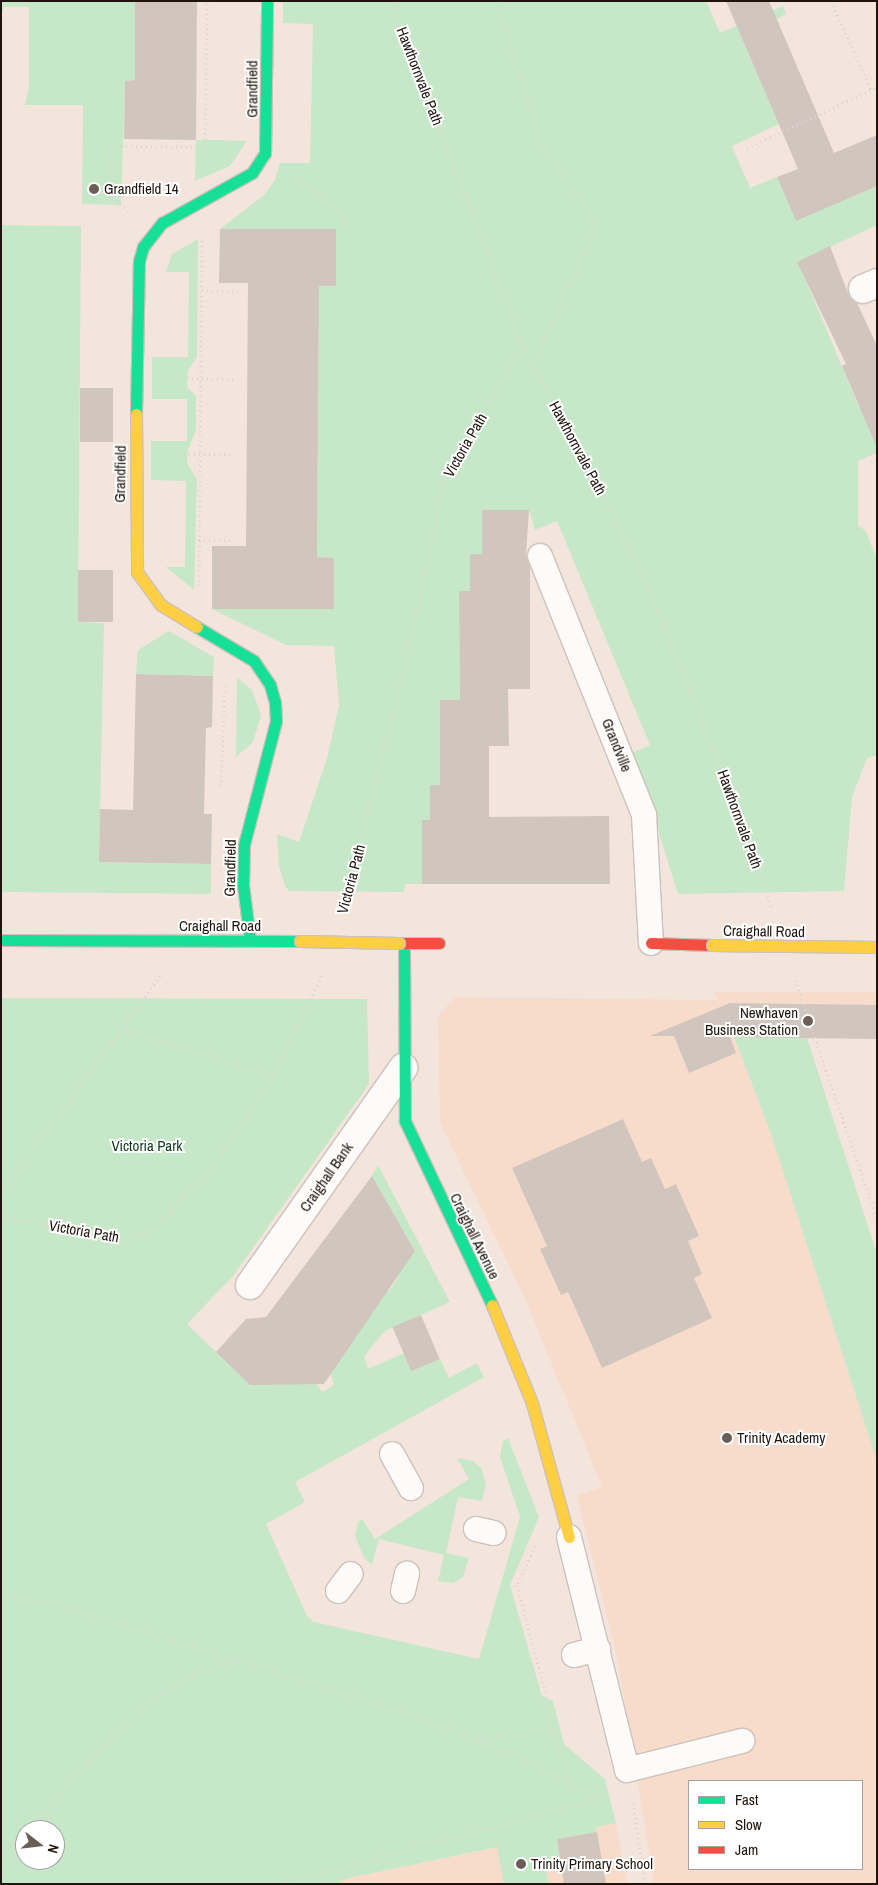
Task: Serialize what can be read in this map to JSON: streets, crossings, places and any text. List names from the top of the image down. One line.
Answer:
{"streets":{"street":["Grandfield","Craighall Road","Craighall Bank","Craighall Avenue"],"lane":["Grandville"],"path":["Hawthornvale Path","Victoria Path"]},"crossings":[["Hawthornvale Path","Victoria Path"],["Grandfield","Craighall Road"],["Grandville","Craighall Road"],["Craighall Road","Craighall Avenue"],["Craighall Bank","Craighall Avenue"]],"parks":["Victoria Park"],"places":["Grandfield 14","Newhaven Business Station","Trinity Academy","Trinity Primary School"],"legend":["Fast","Slow","Jam"],"north":"right"}
